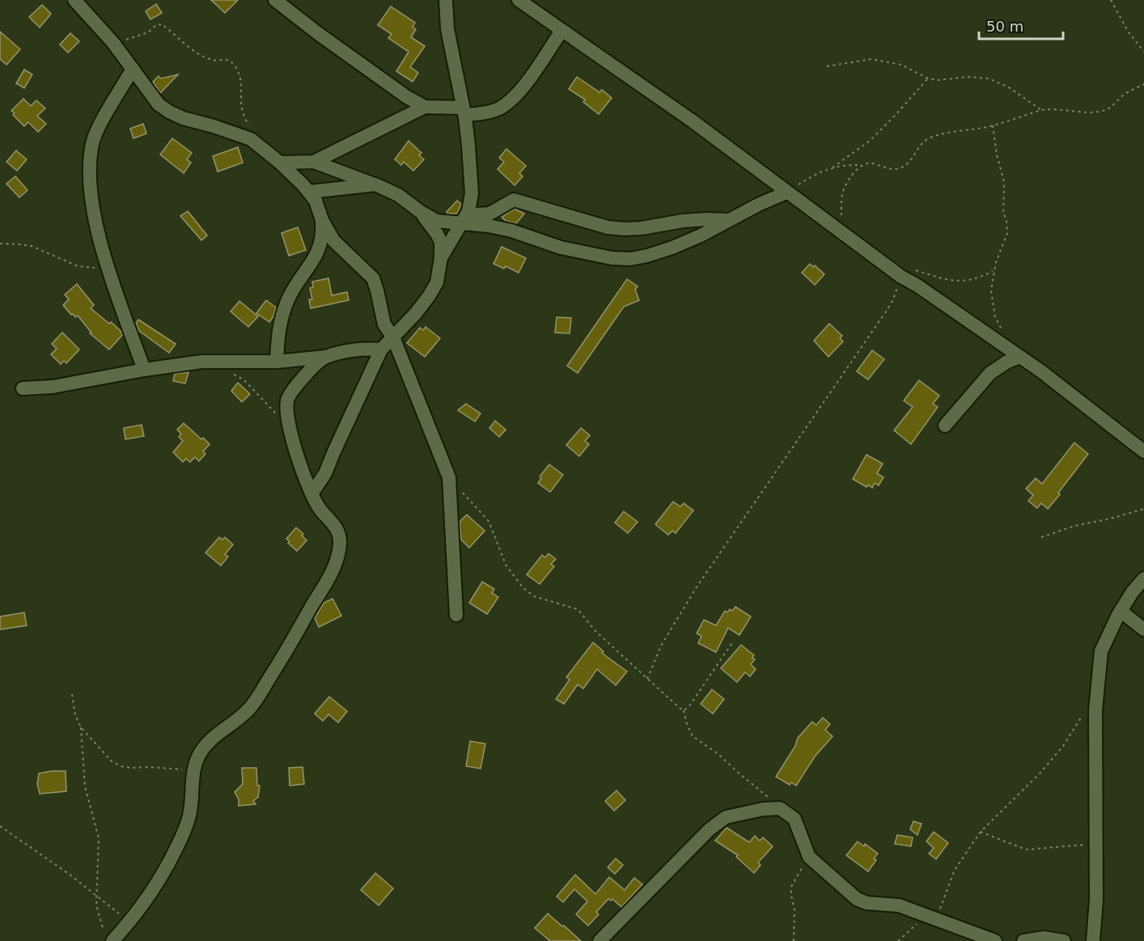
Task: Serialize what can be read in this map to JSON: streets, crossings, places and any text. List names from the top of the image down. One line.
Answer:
{"scale_bar":"50 m"}
